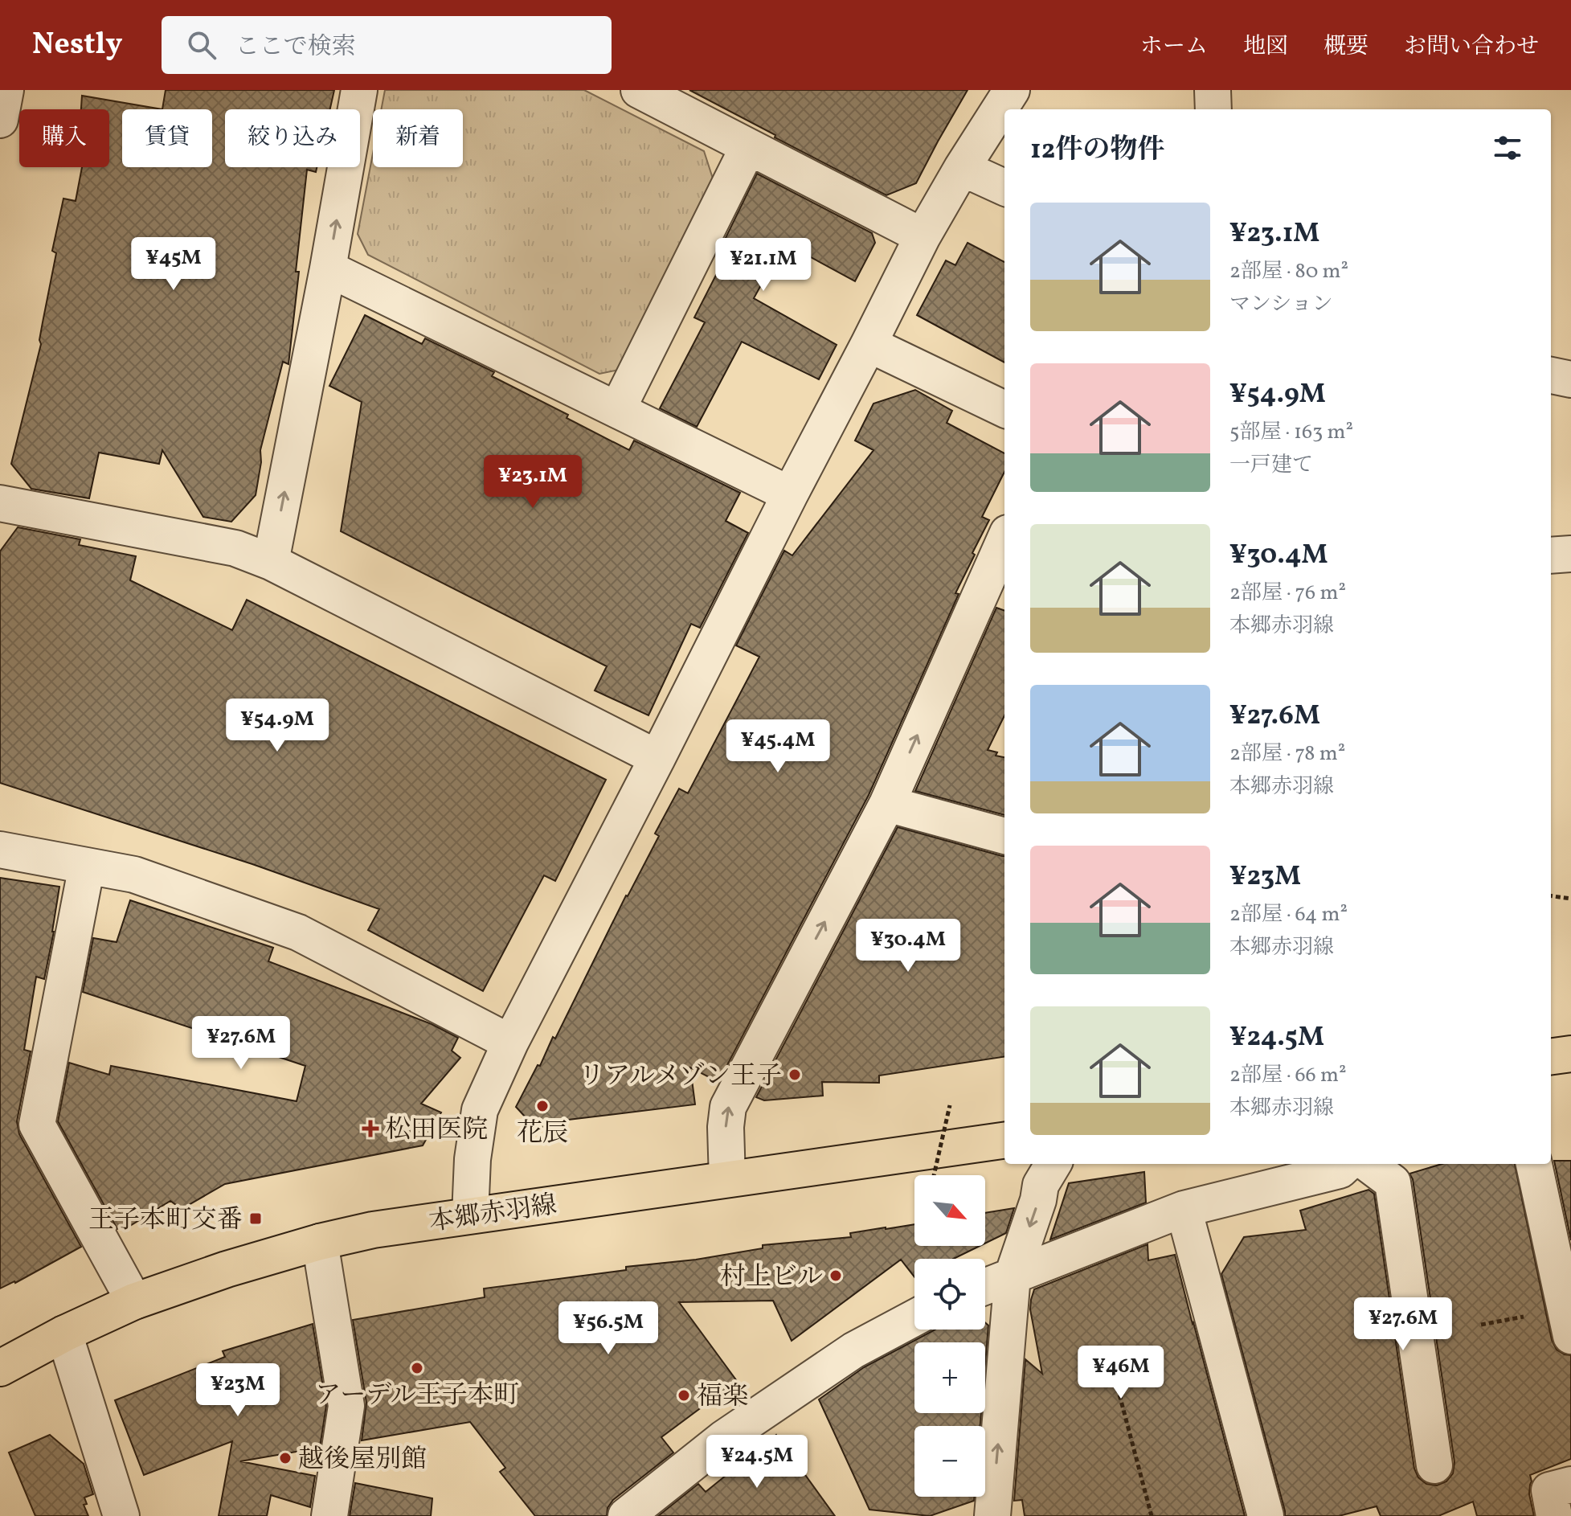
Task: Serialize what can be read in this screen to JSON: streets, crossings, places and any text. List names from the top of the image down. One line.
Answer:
{"streets":{"main road":["本郷赤羽線"]},"places":{"other":["リアルメゾン王子","花辰","村上ビル","アーデル王子本町","福楽","越後屋別館"],"health":["松田医院"],"transit":["王子本町交番"]},"north":"bottom right","page":{"header":"Nestly","search":"ここで検索","nav":["ホーム","地図","概要","お問い合わせ"],"chip":["購入","賃貸","絞り込み","新着"],"heading":"12件の物件","list":[{"name":"¥23.1M","note":"2部屋 · 80 m² · マンション"},{"name":"¥54.9M","note":"5部屋 · 163 m² · 一戸建て"},{"name":"¥30.4M","note":"2部屋 · 76 m² · 本郷赤羽線"},{"name":"¥27.6M","note":"2部屋 · 78 m² · 本郷赤羽線"},{"name":"¥23M","note":"2部屋 · 64 m² · 本郷赤羽線"},{"name":"¥24.5M","note":"2部屋 · 66 m² · 本郷赤羽線"}],"price":["¥45M","¥21.1M","¥23.1M","¥54.9M","¥45.4M","¥30.4M","¥27.6M","¥27.6M","¥56.5M","¥46M","¥23M","¥24.5M"],"map_buttons":["+","−"]}}
